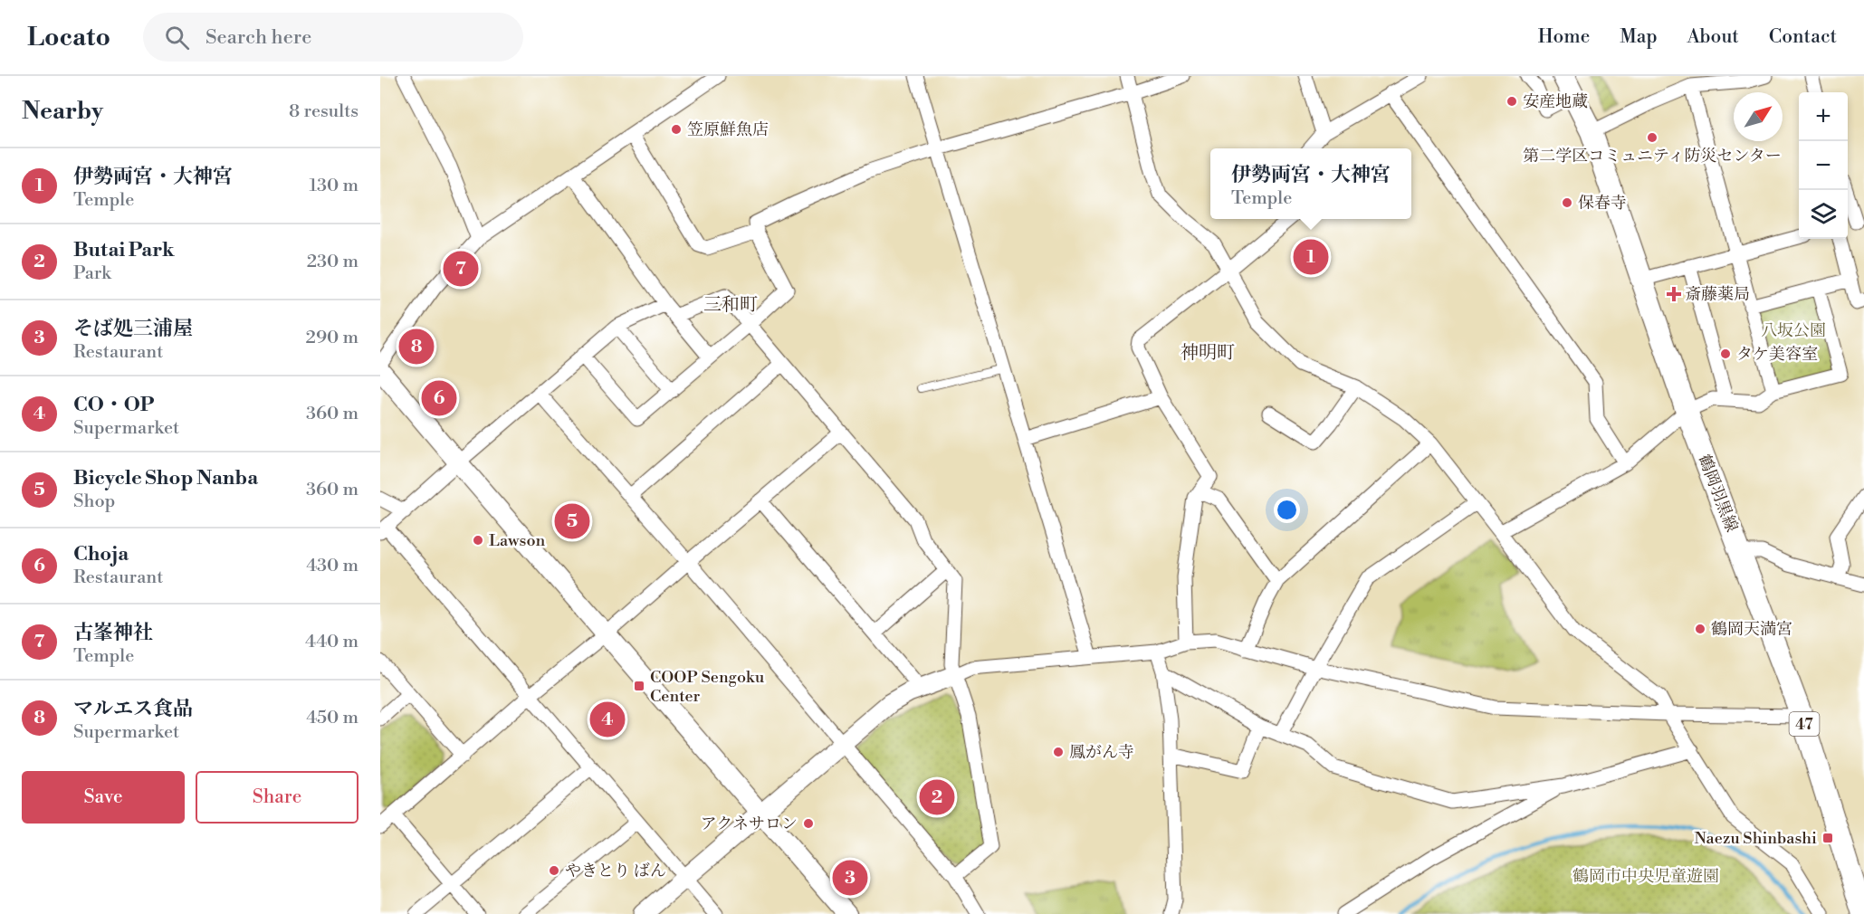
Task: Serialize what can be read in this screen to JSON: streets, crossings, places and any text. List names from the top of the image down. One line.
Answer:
{"streets":{"main road":["鶴岡羽黒線","47"]},"districts":["三和町","神明町"],"parks":["八坂公園","鶴岡市中央児童遊園"],"places":{"other":["安産地蔵","笠原鮮魚店","第二学区コミュニティ防災センター","保春寺","タケ美容室","Lawson","鶴岡天満宮","鳳がん寺","アクネサロン","やきとり ばん"],"health":["斎藤薬局"],"transit":["COOP Sengoku Center","Naezu Shinbashi"]},"north":"top right","page":{"header":"Locato","search":"Search here","nav":["Home","Map","About","Contact"],"heading":["Nearby","8 results"],"map_buttons":["+","−"],"list":[{"mark":"1","name":"伊勢両宮・大神宮","note":"Temple","value":"130 m"},{"mark":"2","name":"Butai Park","note":"Park","value":"230 m"},{"mark":"3","name":"そば処三浦屋","note":"Restaurant","value":"290 m"},{"mark":"4","name":"CO・OP","note":"Supermarket","value":"360 m"},{"mark":"5","name":"Bicycle Shop Nanba","note":"Shop","value":"360 m"},{"mark":"6","name":"Choja","note":"Restaurant","value":"430 m"},{"mark":"7","name":"古峯神社","note":"Temple","value":"440 m"},{"mark":"8","name":"マルエス食品","note":"Supermarket","value":"450 m"}],"popup":["伊勢両宮・大神宮","Temple"],"pins":["1","7","8","6","5","4","2","3"],"buttons":["Save","Share"]}}
